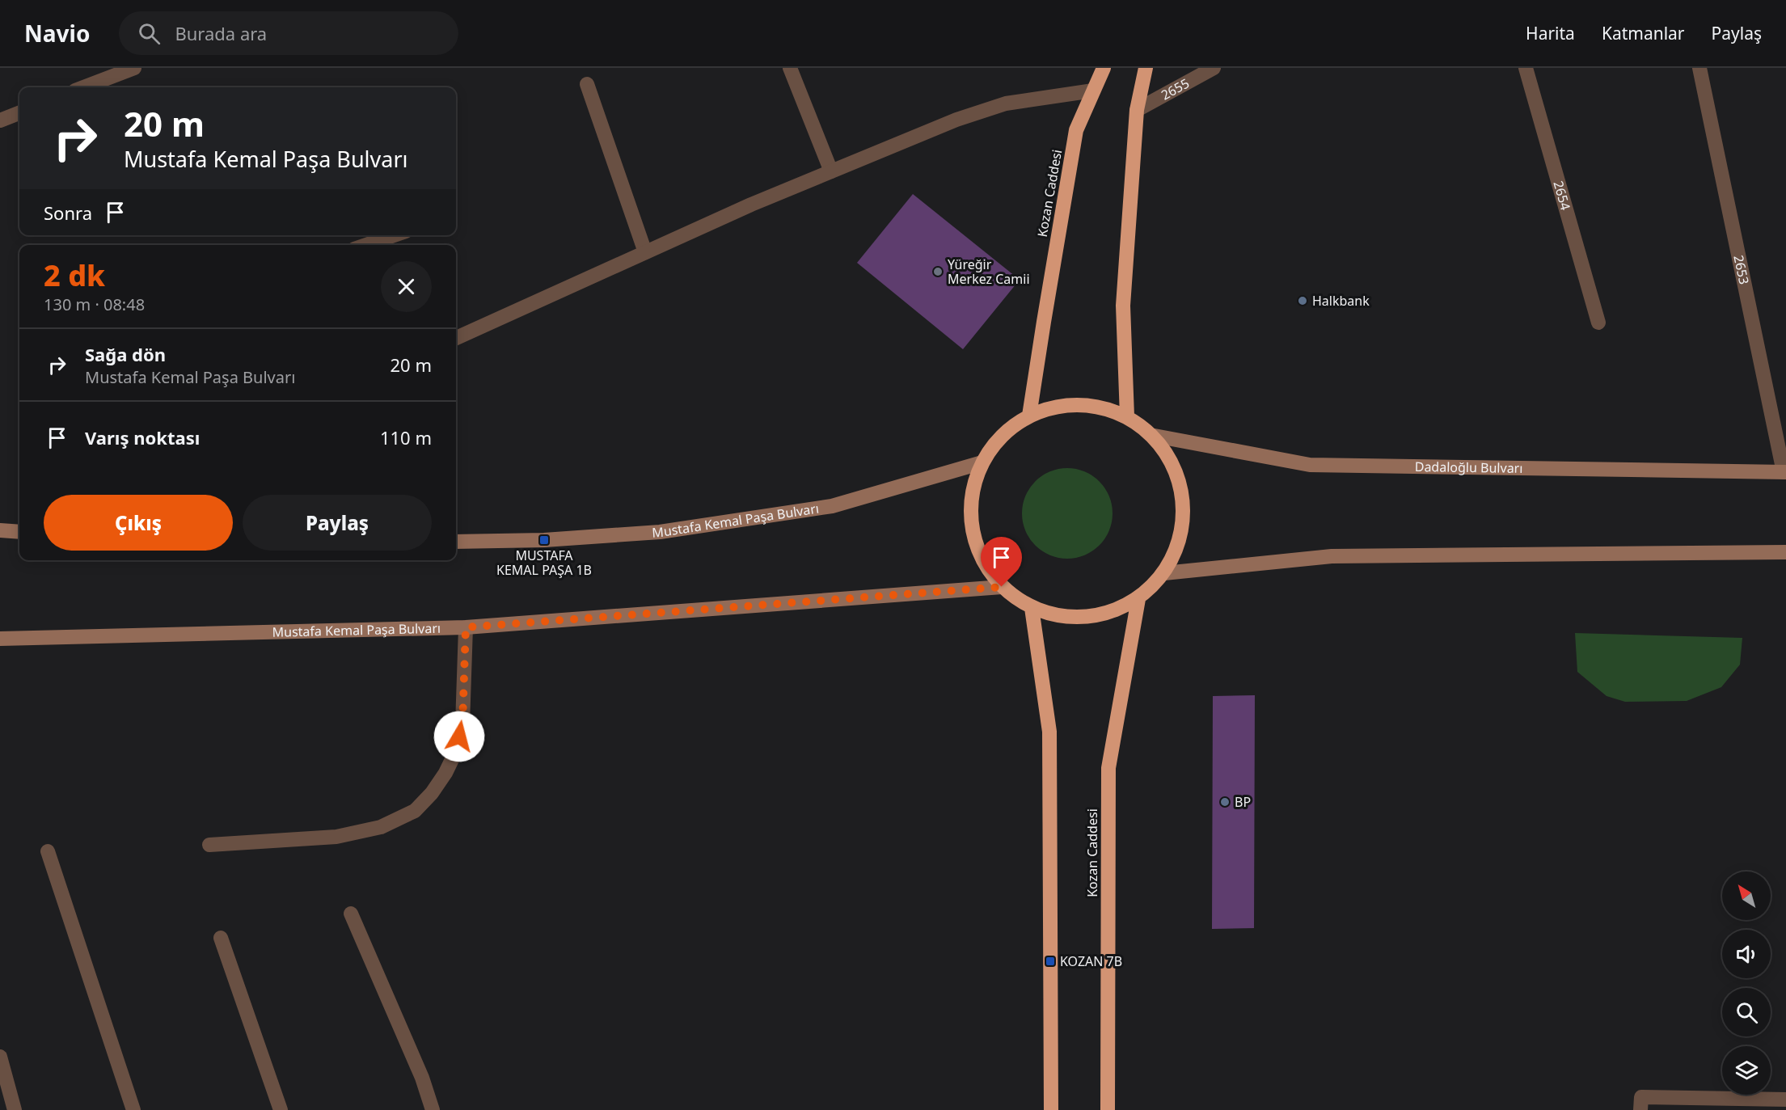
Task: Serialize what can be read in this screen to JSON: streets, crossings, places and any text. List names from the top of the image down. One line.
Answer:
{"streets":{"highway":["Kozan Caddesi"],"main road":["Dadaloğlu Bulvarı","Mustafa Kemal Paşa Bulvarı"],"street":["2655","2654","2653"]},"crossings":[["2653","Dadaloğlu Bulvarı"]],"places":{"other":["Yüreğir Merkez Camii","Halkbank","BP"],"transit":["MUSTAFA KEMAL PAŞA 1B","KOZAN 7B"]},"north":"top left","page":{"header":"Navio","search":"Burada ara","nav":["Harita","Katmanlar","Paylaş"],"turn":["20 m","Mustafa Kemal Paşa Bulvarı"],"then":"Sonra","heading":["2 dk","130 m · 08:48"],"list":[{"name":"Sağa dön","note":"Mustafa Kemal Paşa Bulvarı","value":"20 m"},{"name":"Varış noktası","value":"110 m"}],"buttons":["Çıkış","Paylaş"]}}
